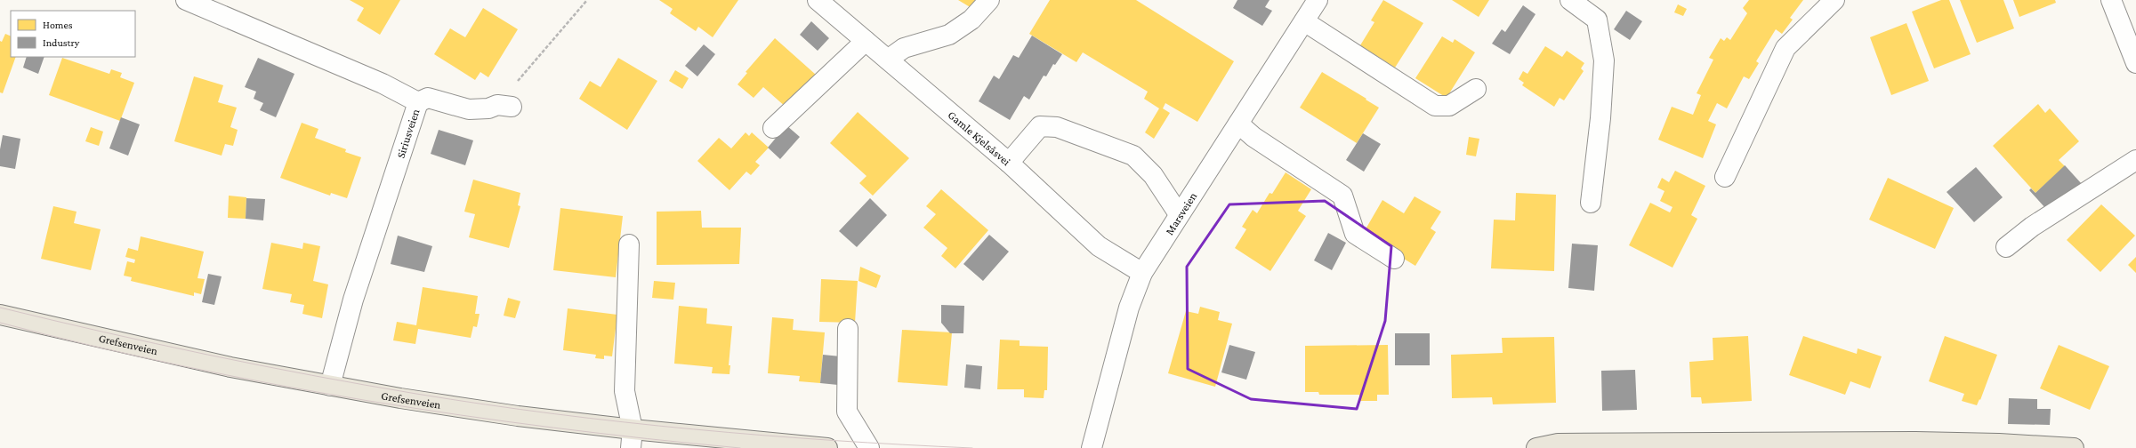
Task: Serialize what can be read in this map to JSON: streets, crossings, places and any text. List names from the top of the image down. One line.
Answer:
{"streets":{"main road":["Grefsenveien"],"street":["Siriusveien","Gamle Kjelsåsvei","Marsveien"]},"crossings":[["Siriusveien","Grefsenveien"],["Gamle Kjelsåsvei","Marsveien"]],"legend":["Homes","Industry"]}
